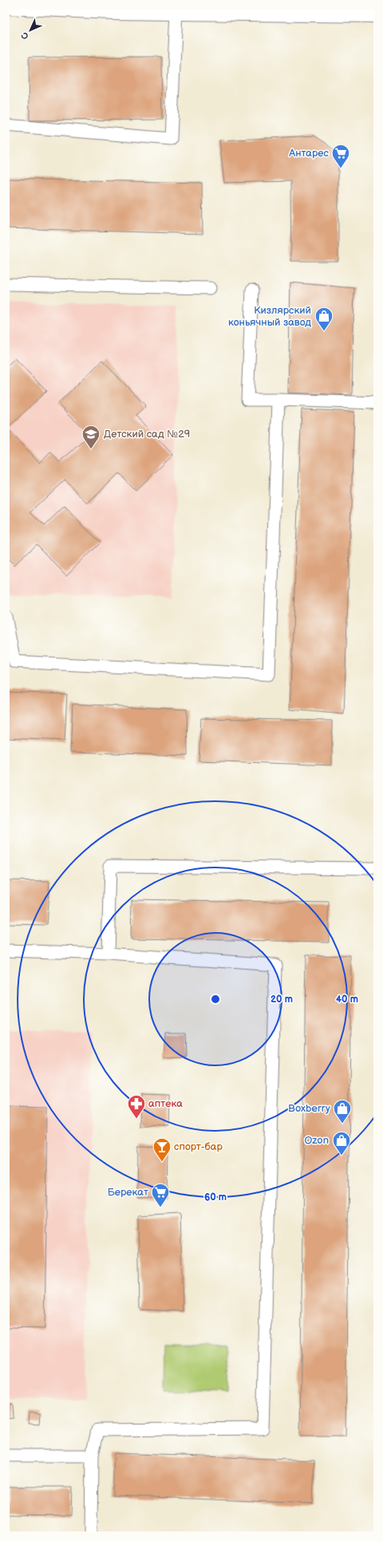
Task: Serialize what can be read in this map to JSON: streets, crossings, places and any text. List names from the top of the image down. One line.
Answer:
{"places":{"supermarket":["Антарес","Берекат"],"shop":["Кизлярский коньячный завод","Boxberry","Ozon"],"school or university":["Детский сад №29"],"pharmacy":["аптека"],"bar":["спорт-бар"]},"north":"bottom left","rings":["20 m","40 m","60 m"]}
